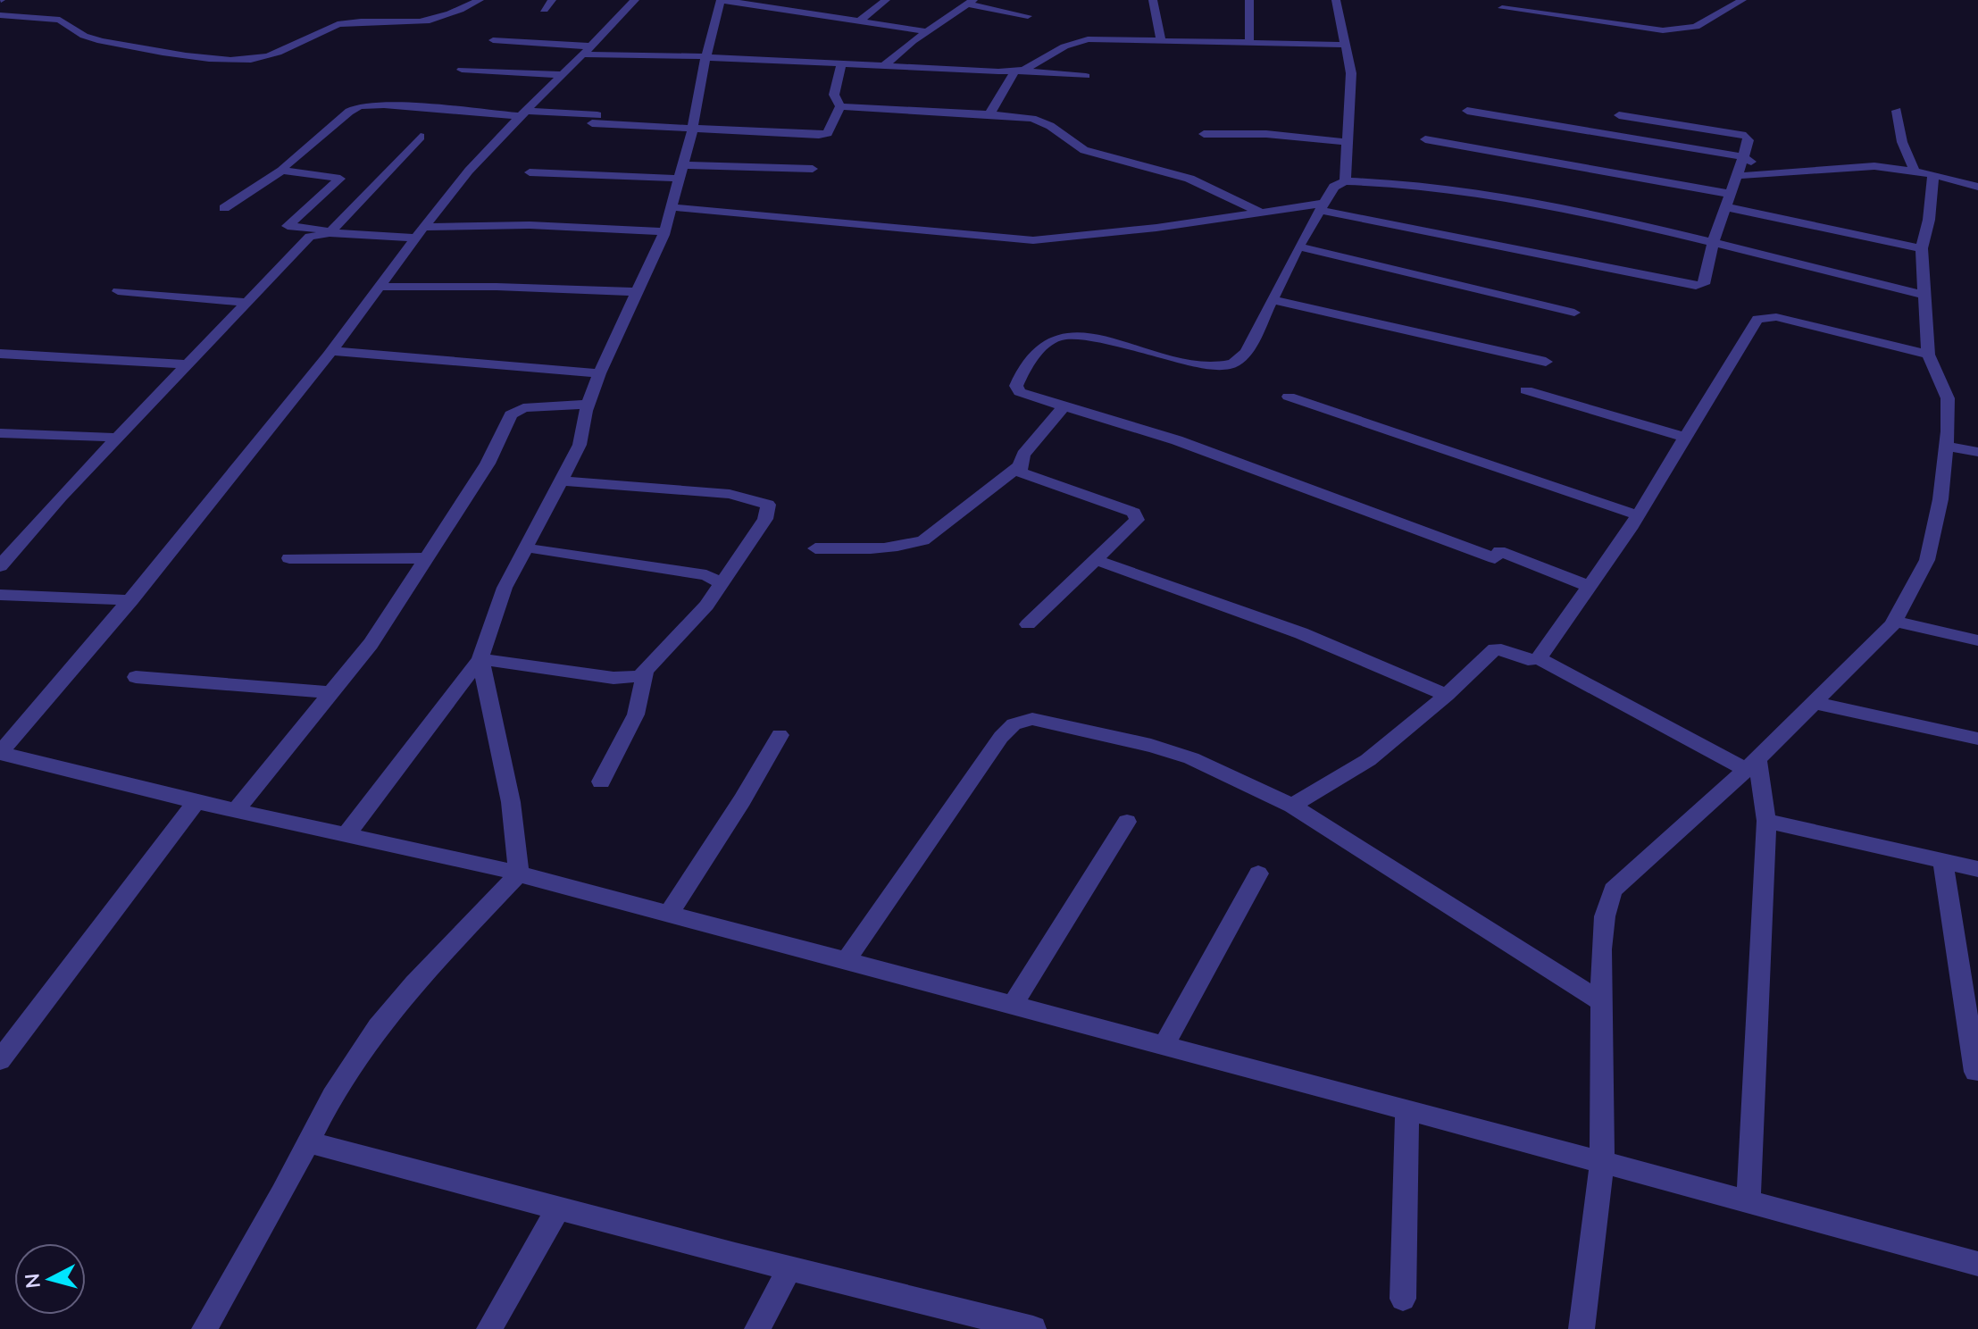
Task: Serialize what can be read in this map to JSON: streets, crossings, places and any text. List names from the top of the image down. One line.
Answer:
{"north":"left"}
